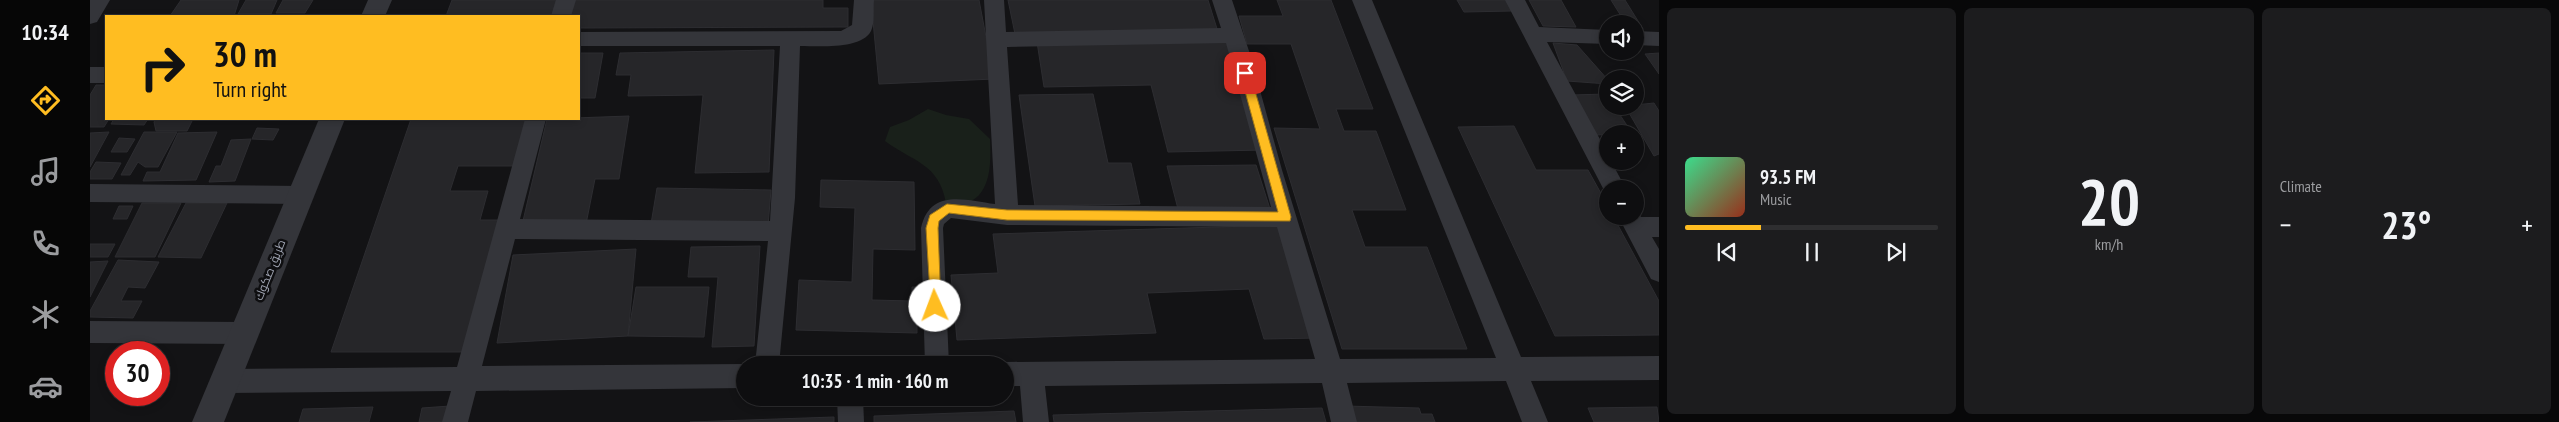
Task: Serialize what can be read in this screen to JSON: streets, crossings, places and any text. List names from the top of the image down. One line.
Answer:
{"streets":{"street":["طريق صكوك"]},"page":{"tabs":"10:34","tile":[["20","km/h"],"Climate"],"map_buttons":["+","−"],"turn":["30 m","Turn right"],"song":["93.5 FM","Music"],"heat":["−","23°","+"],"limit":"30","trip":"10:35 · 1 min · 160 m"}}
